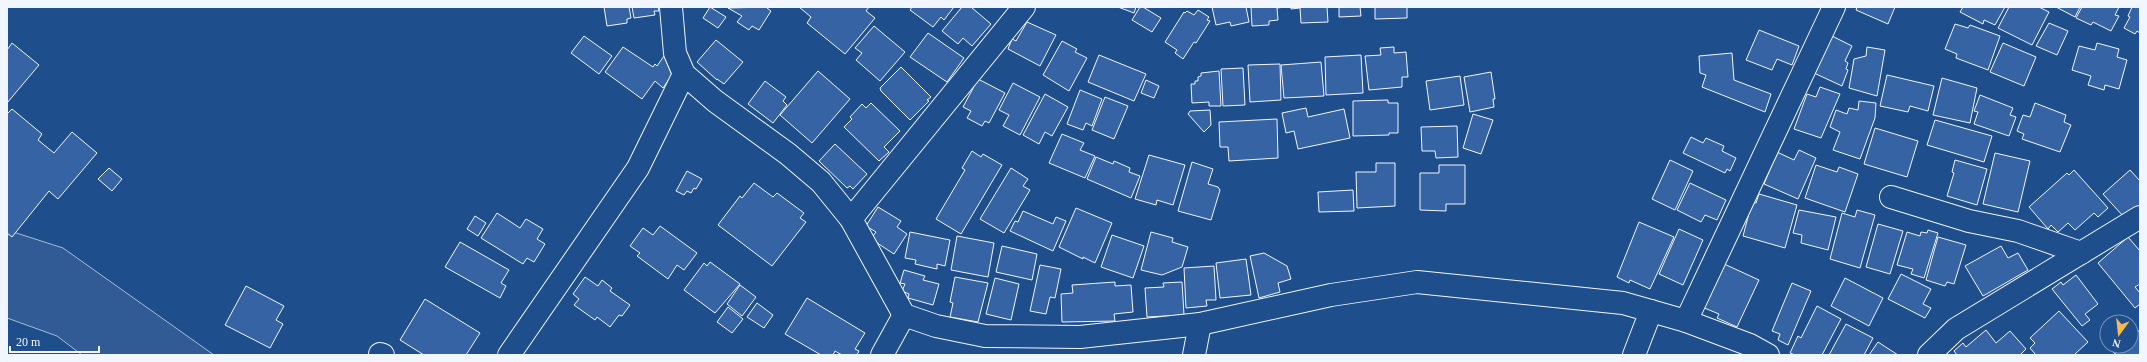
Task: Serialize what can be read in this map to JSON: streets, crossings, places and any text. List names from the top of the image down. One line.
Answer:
{"scale_bar":"20 m","north":"bottom"}
